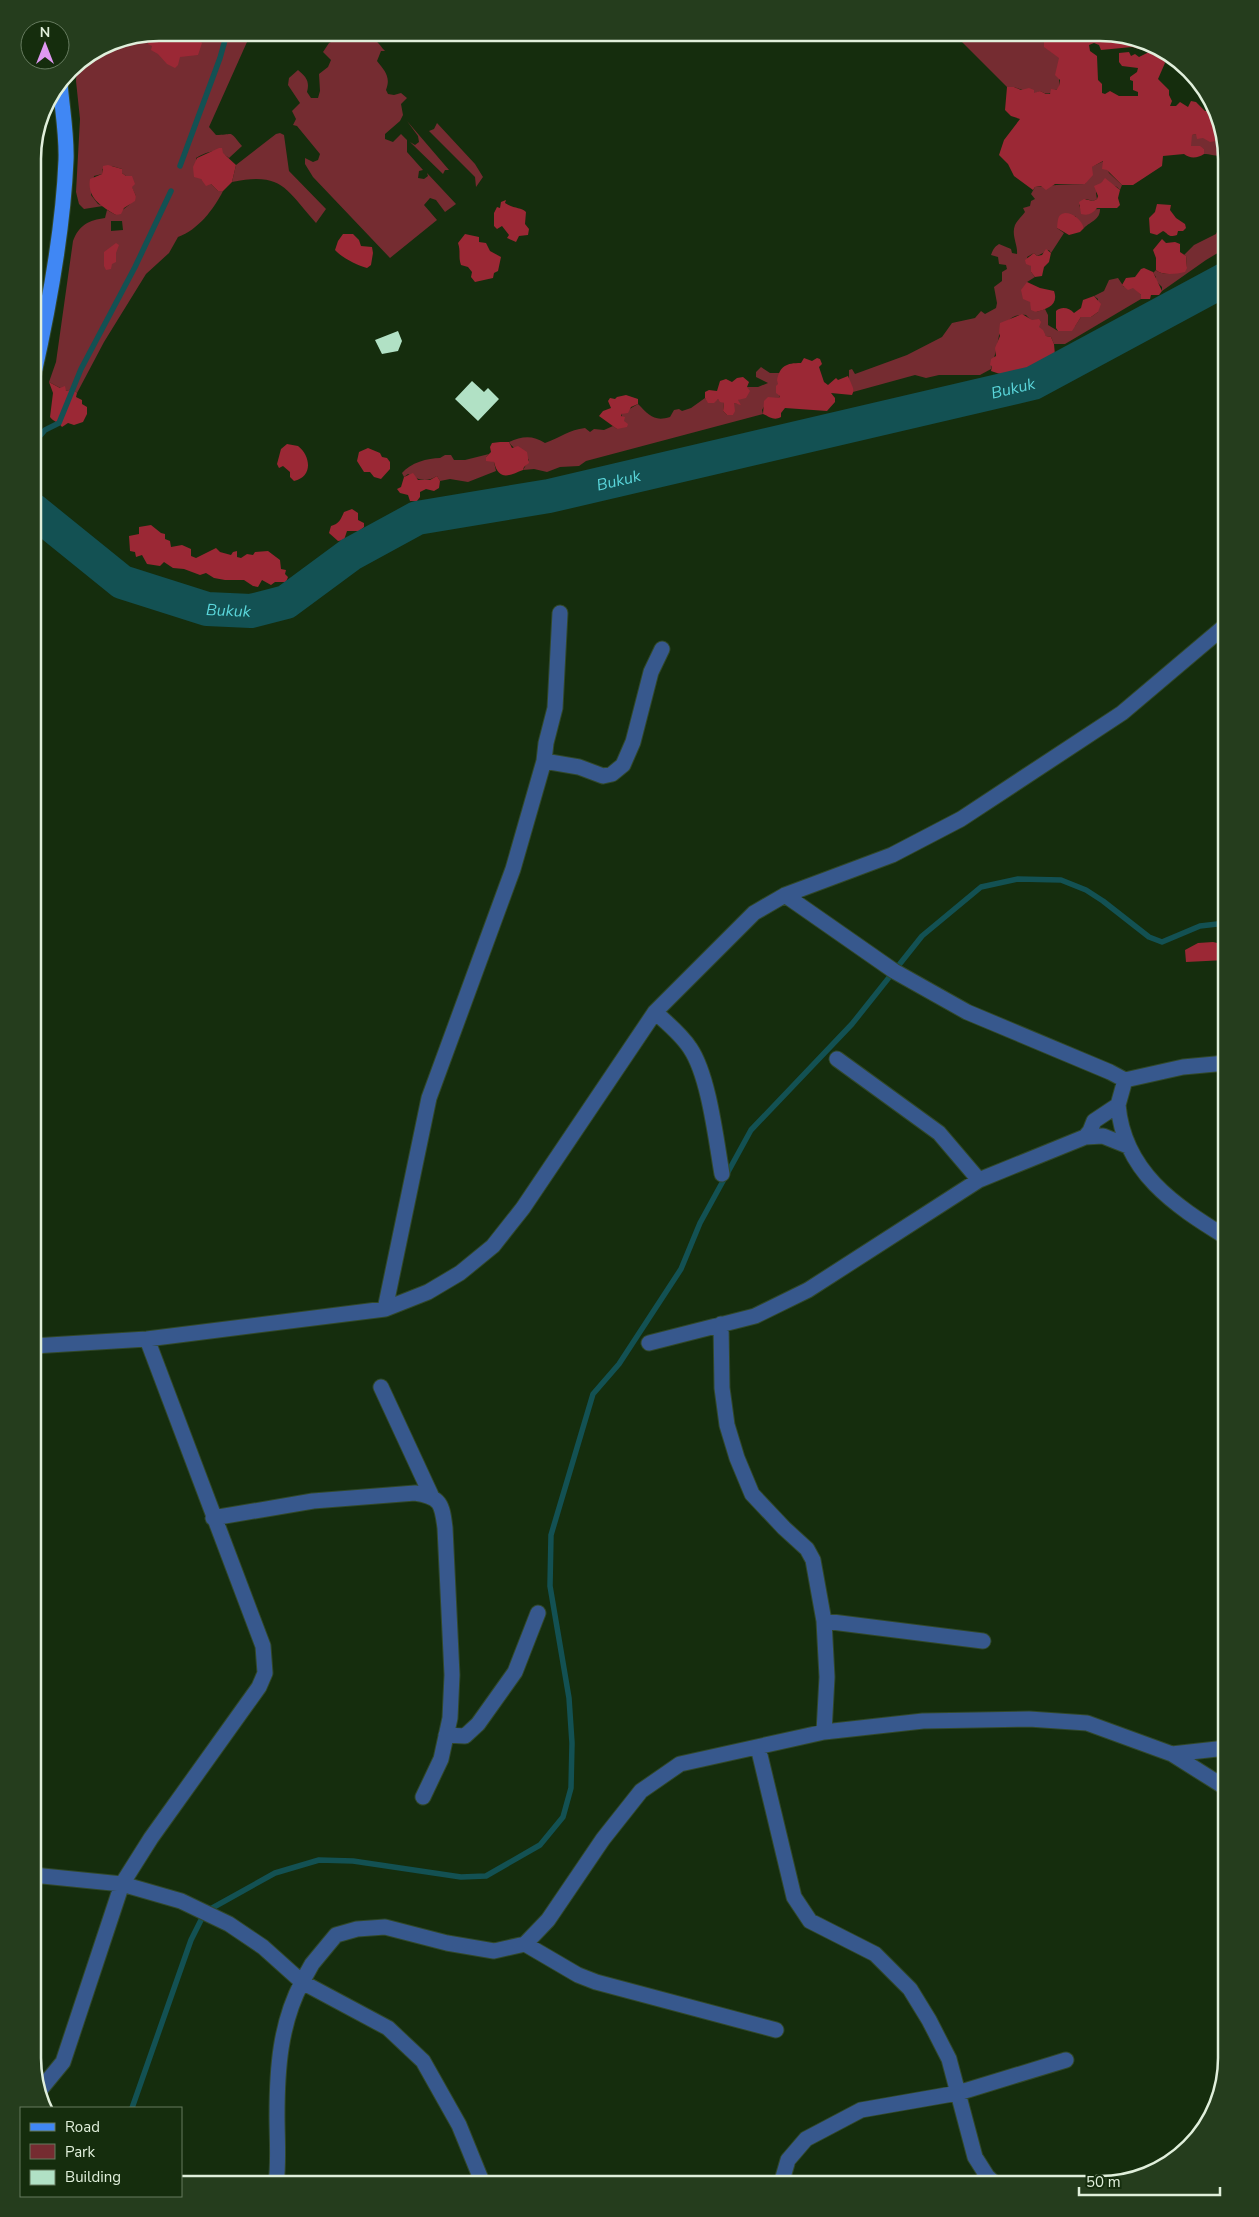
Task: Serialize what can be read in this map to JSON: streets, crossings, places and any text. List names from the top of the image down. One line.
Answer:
{"water":["Bukuk"],"legend":["Road","Park","Building"],"scale_bar":"50 m","north":"top"}
